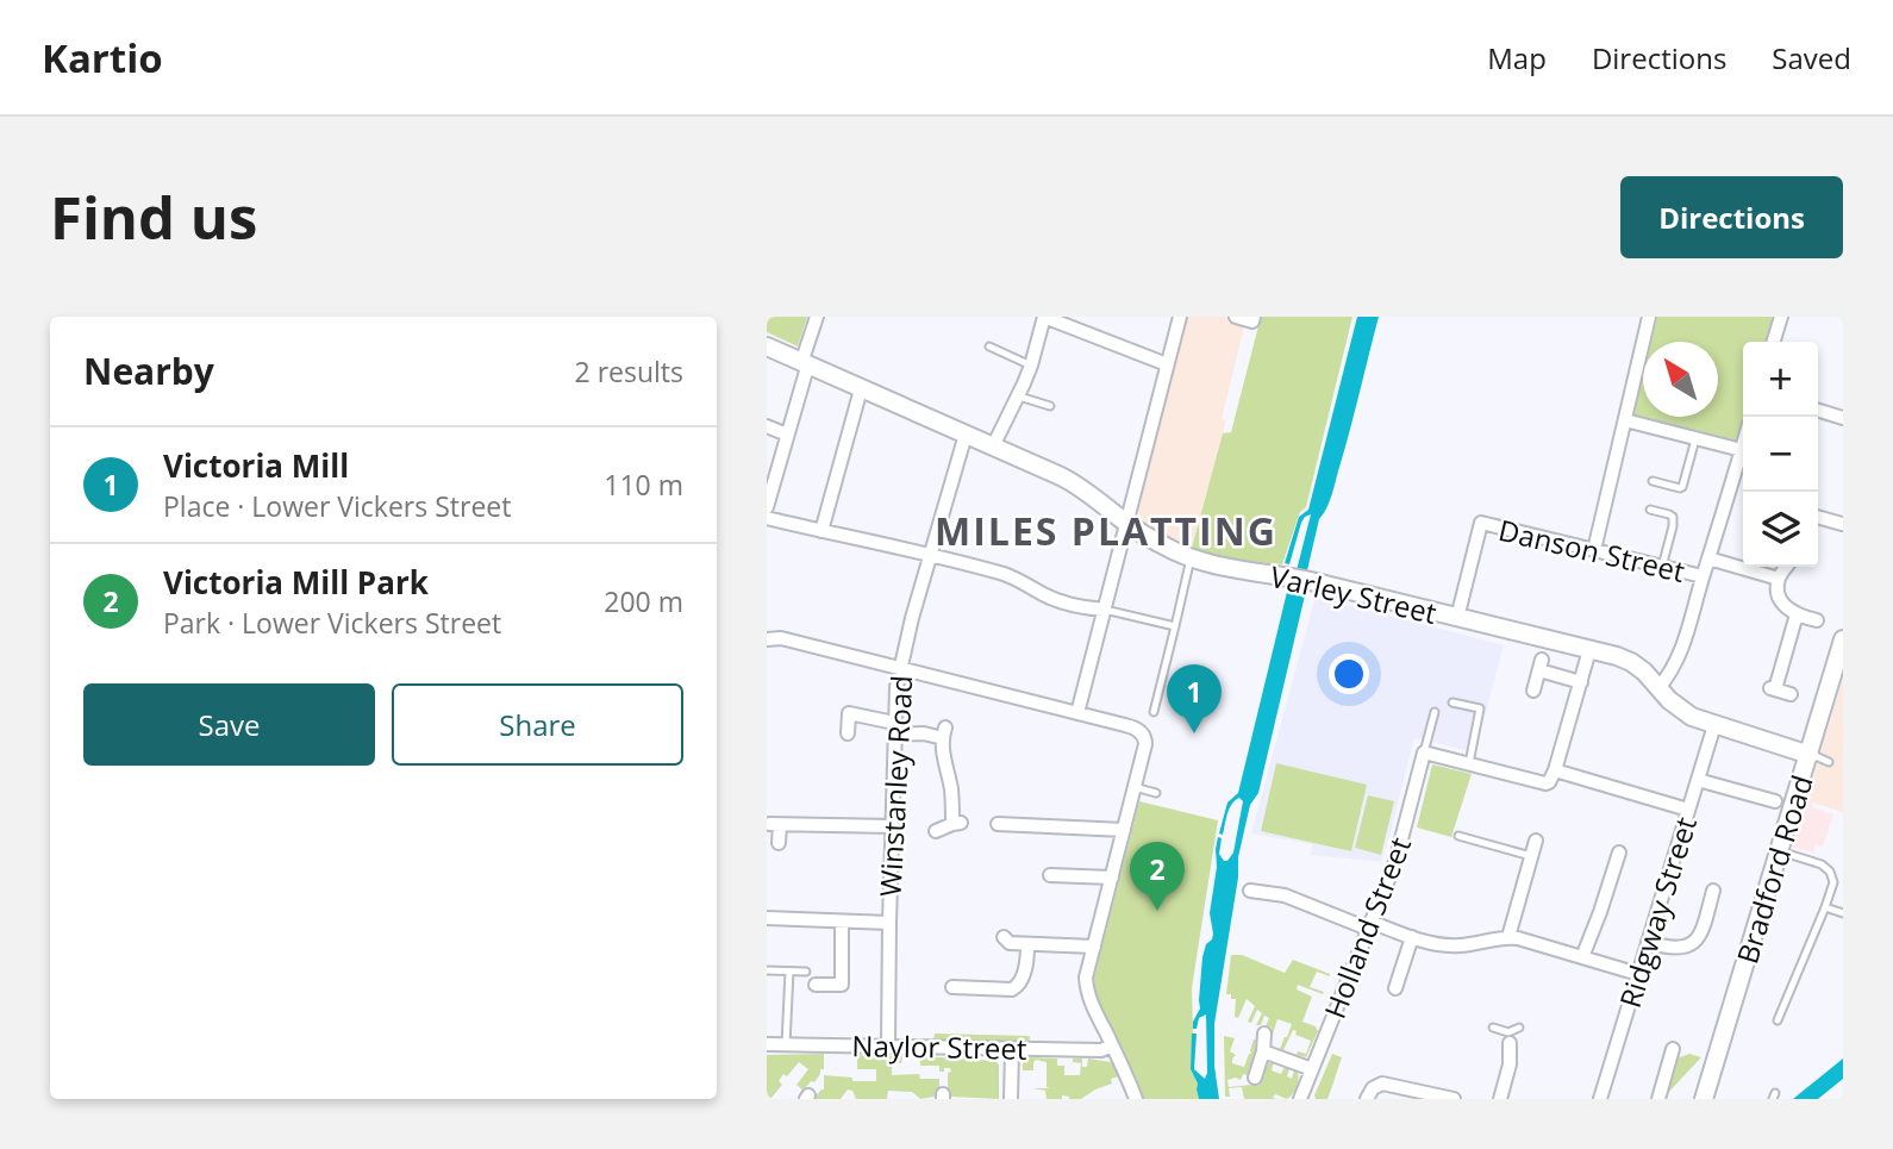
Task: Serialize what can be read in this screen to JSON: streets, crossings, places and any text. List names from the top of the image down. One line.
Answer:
{"streets":{"street":["Danson Street","Varley Street","Winstanley Road","Bradford Road","Ridgway Street","Holland Street","Naylor Street"]},"crossings":[["Danson Street","Varley Street"],["Varley Street","Winstanley Road"],["Varley Street","Bradford Road"],["Varley Street","Ridgway Street"],["Winstanley Road","Naylor Street"]],"districts":["MILES PLATTING"],"north":"top left","page":{"header":"Kartio","nav":["Map","Directions","Saved"],"buttons":["Directions",["Save","Share"]],"title":"Find us","heading":["Nearby","2 results"],"map_buttons":["+","−"],"list":[{"mark":"1","name":"Victoria Mill","note":"Place · Lower Vickers Street","value":"110 m"},{"mark":"2","name":"Victoria Mill Park","note":"Park · Lower Vickers Street","value":"200 m"}],"pins":["1","2"]}}
